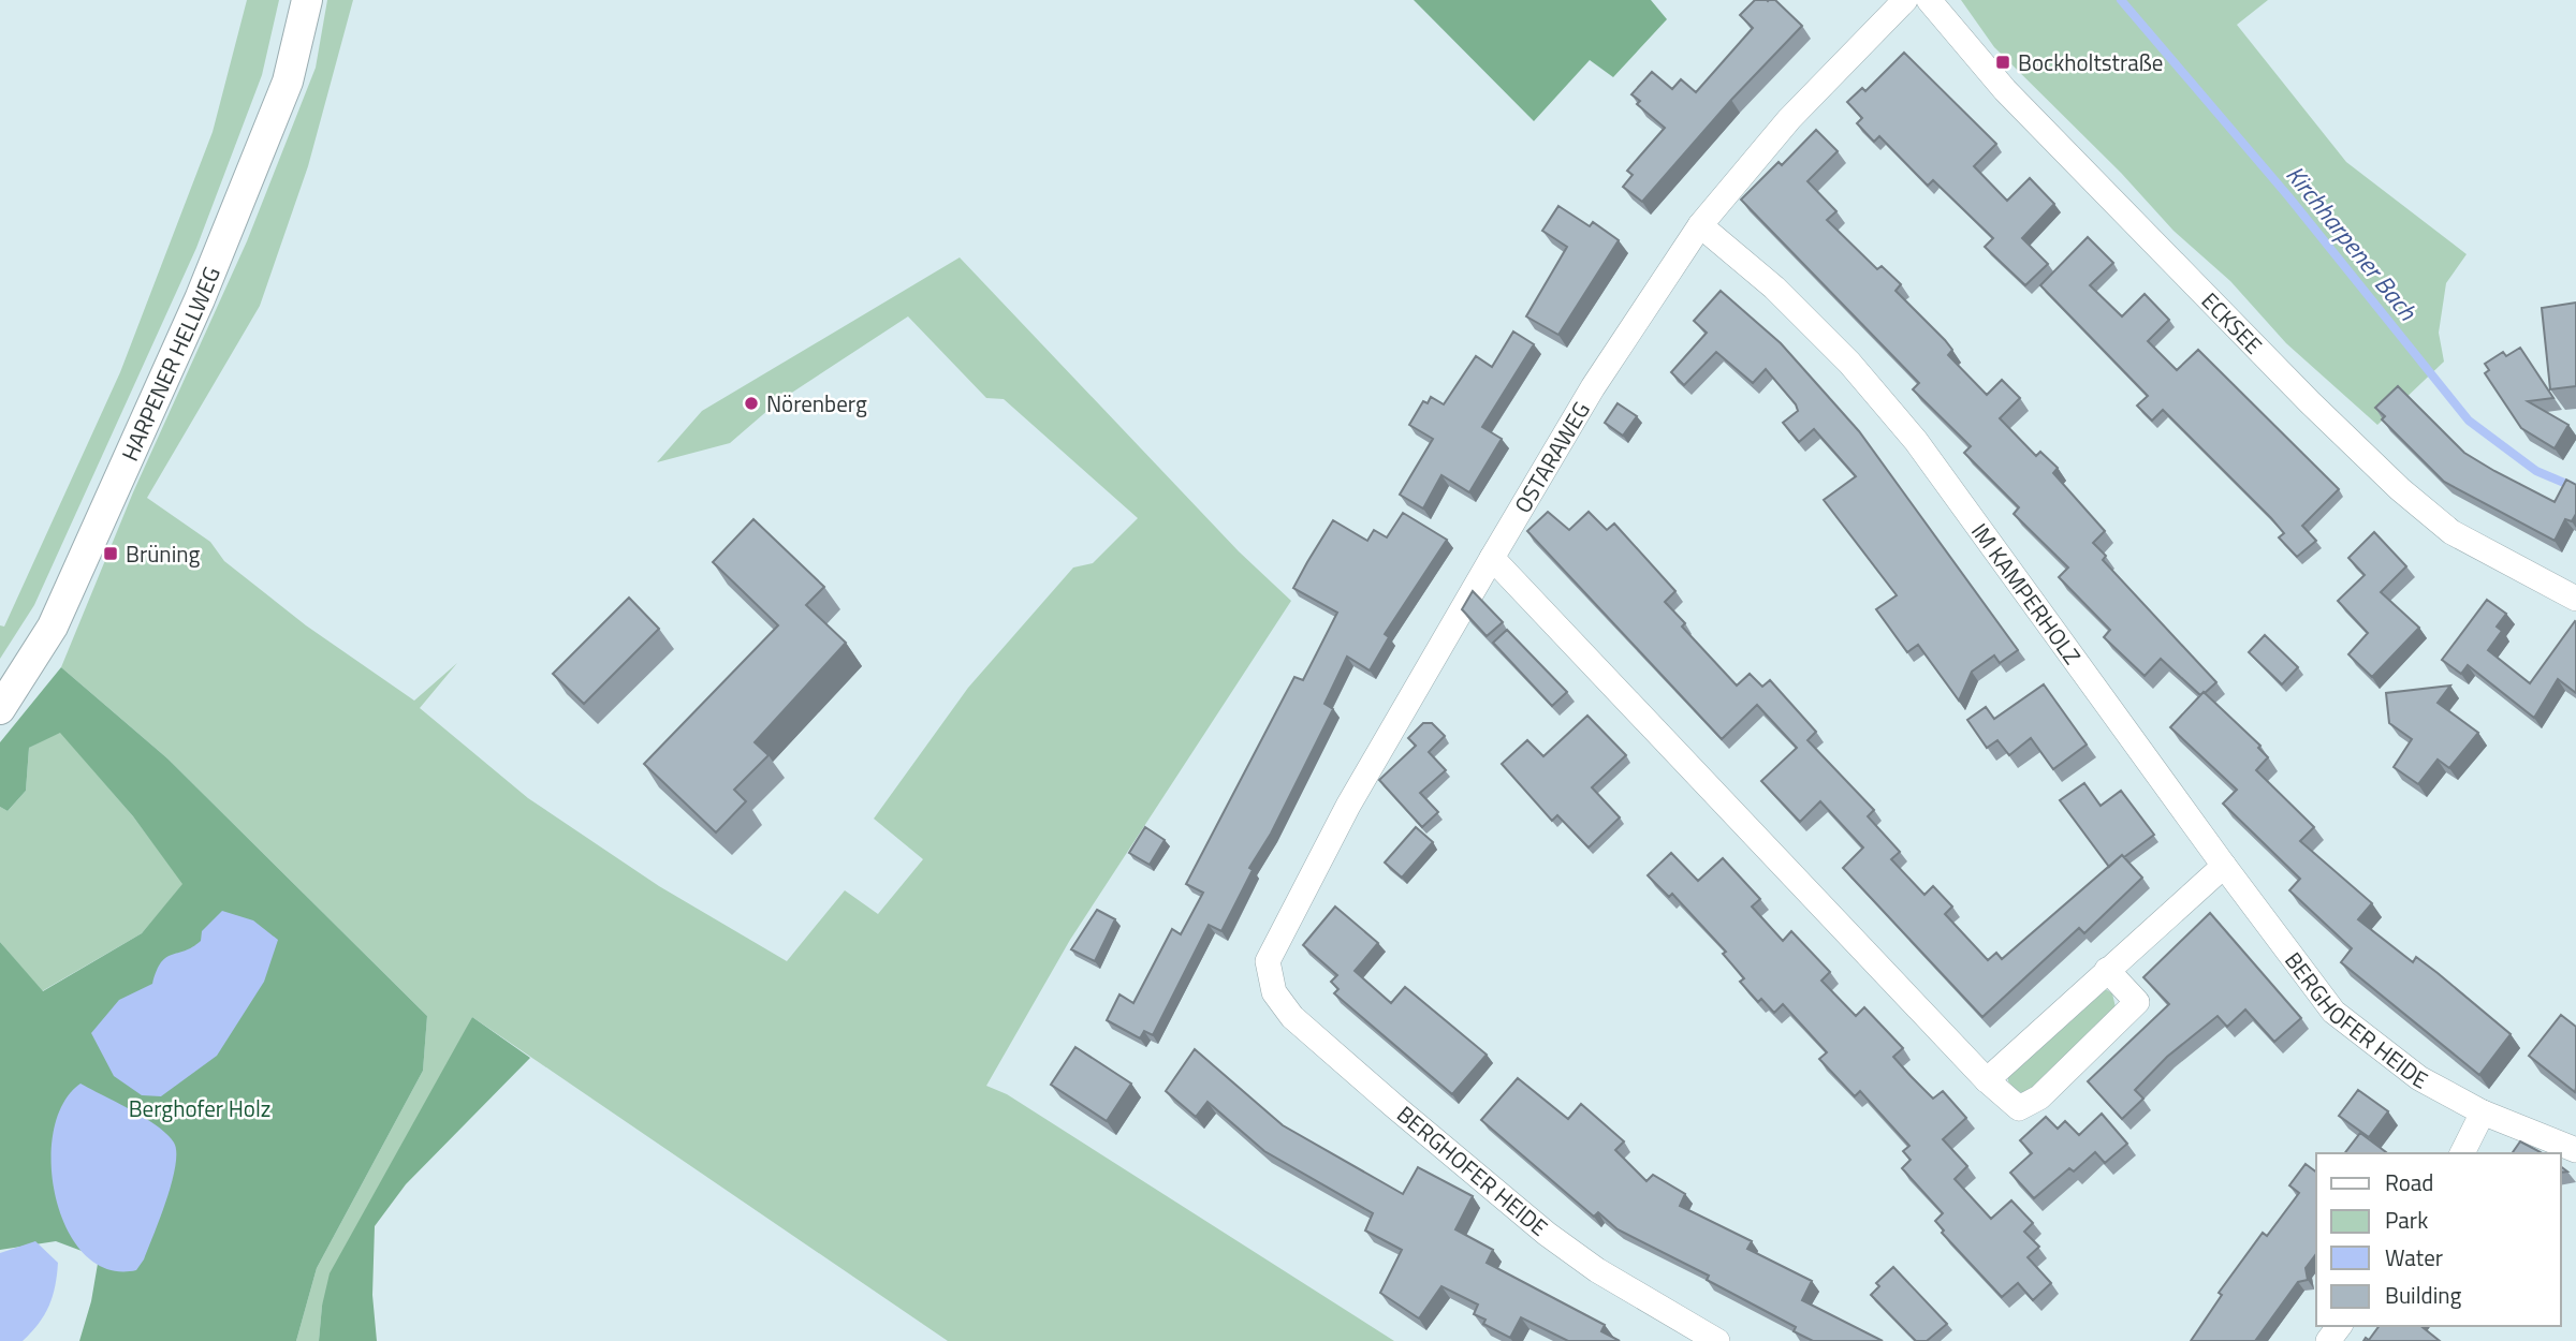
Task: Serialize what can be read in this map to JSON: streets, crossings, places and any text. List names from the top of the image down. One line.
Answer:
{"streets":{"street":["ECKSEE","HARPENER HELLWEG","OSTARAWEG","IM KAMPERHOLZ","BERGHOFER HEIDE"]},"crossings":[["OSTARAWEG","IM KAMPERHOLZ"],["OSTARAWEG","BERGHOFER HEIDE"],["IM KAMPERHOLZ","BERGHOFER HEIDE"]],"water":["Kirchharpener Bach"],"parks":["Berghofer Holz"],"places":{"transit":["Bockholtstraße","Brüning"],"other":["Nörenberg"]},"legend":["Road","Park","Water","Building"]}
